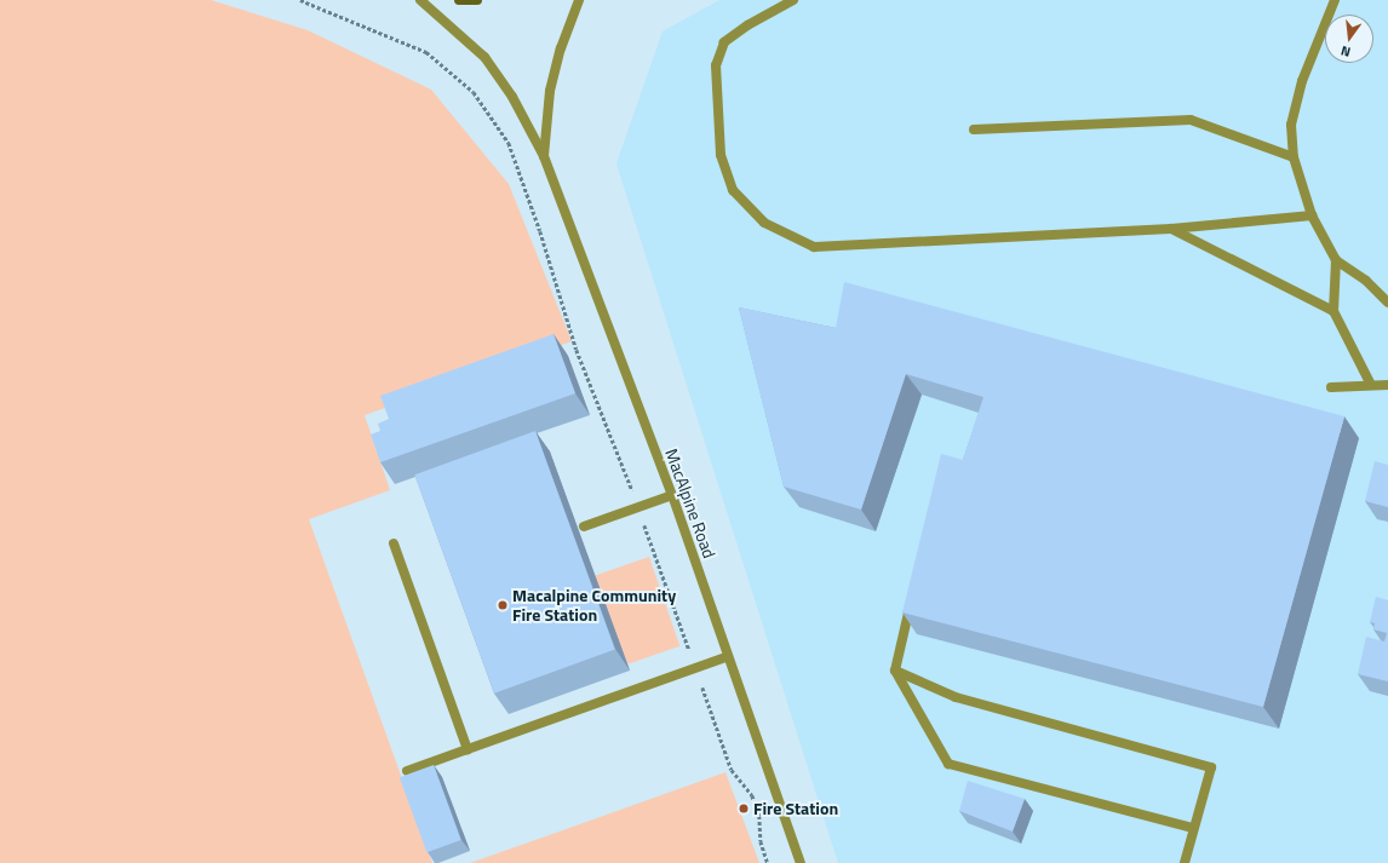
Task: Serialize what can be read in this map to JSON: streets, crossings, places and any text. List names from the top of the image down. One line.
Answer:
{"streets":{"street":["MacAlpine Road"]},"places":["Macalpine Community Fire Station","Fire Station"],"north":"bottom"}
